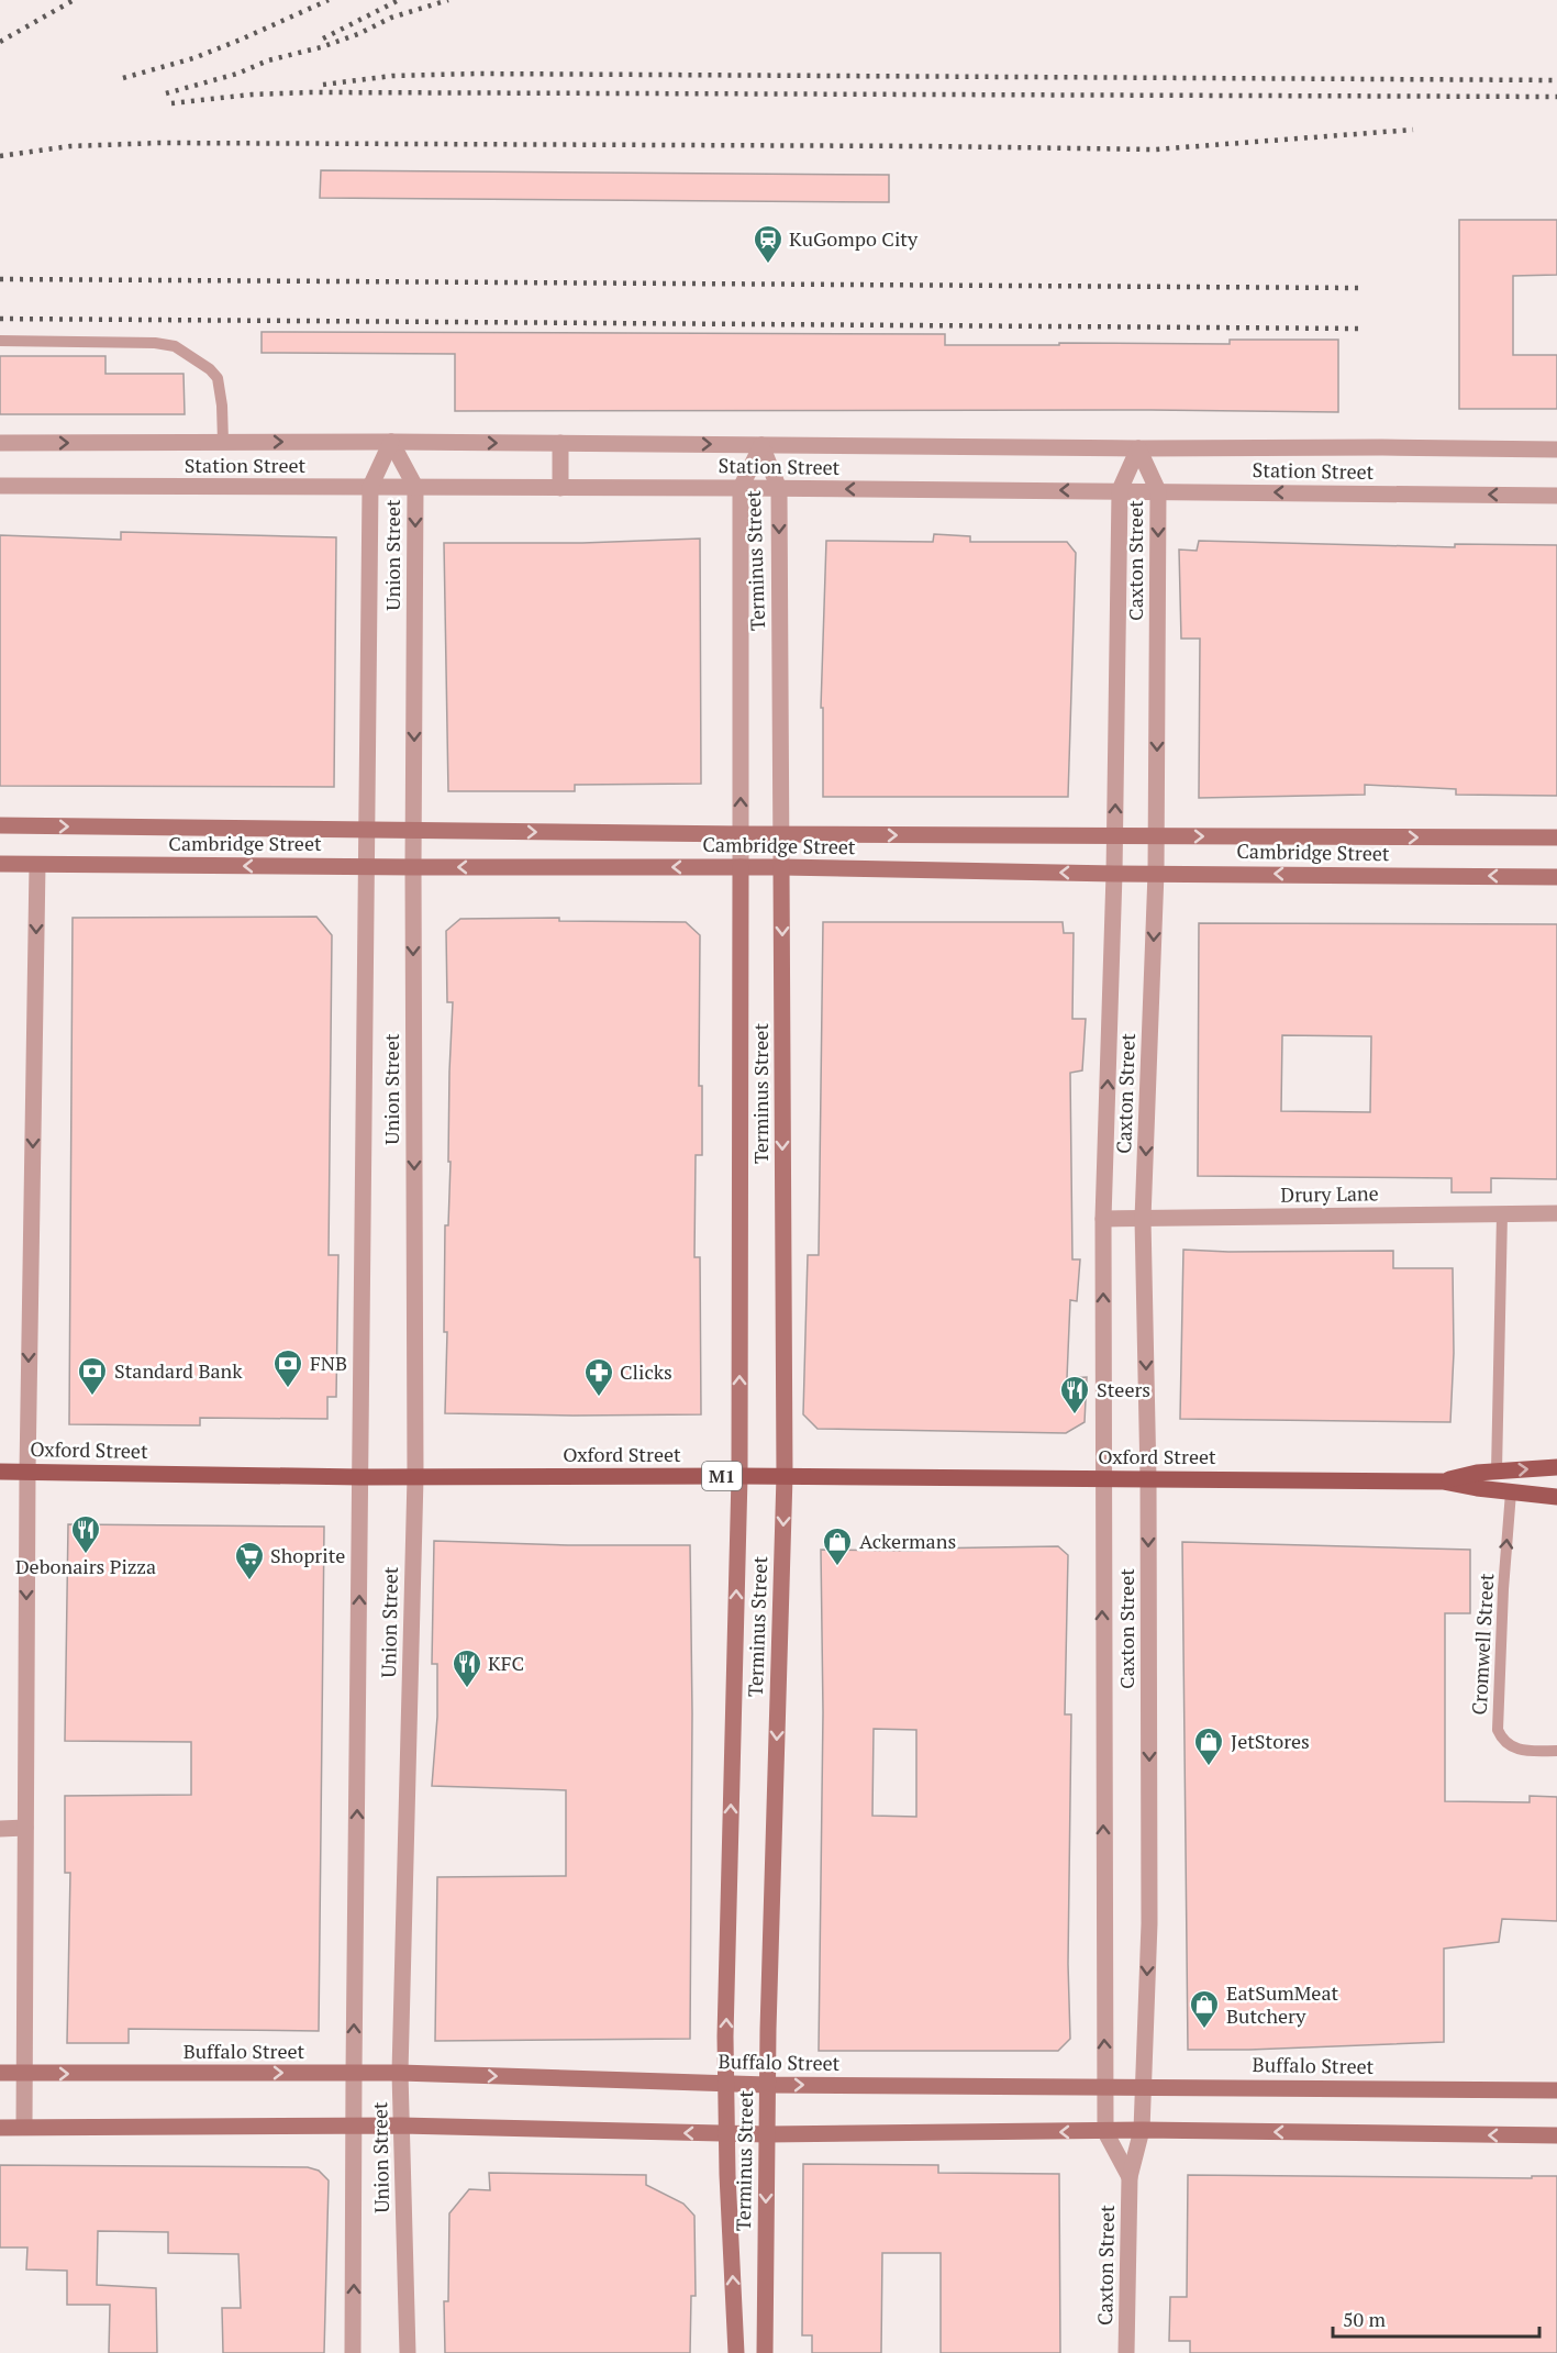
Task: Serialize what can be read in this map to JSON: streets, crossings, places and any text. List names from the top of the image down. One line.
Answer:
{"streets":{"main road":["Oxford Street","M1"],"street":["Station Street","Union Street","Terminus Street","Caxton Street","Cambridge Street","Drury Lane","Buffalo Street"],"lane":["Cromwell Street"]},"crossings":[["Station Street","Union Street"],["Station Street","Terminus Street"],["Station Street","Caxton Street"],["Union Street","Cambridge Street"],["Union Street","Oxford Street"],["Union Street","Buffalo Street"],["Terminus Street","Cambridge Street"],["Terminus Street","Oxford Street"],["Terminus Street","Buffalo Street"],["Caxton Street","Cambridge Street"],["Caxton Street","Drury Lane"],["Caxton Street","Oxford Street"],["Caxton Street","Buffalo Street"],["Oxford Street","Cromwell Street"]],"one_way":["Cromwell Street"],"places":{"station":["KuGompo City"],"bank":["FNB","Standard Bank"],"pharmacy":["Clicks"],"restaurant":["Steers","Debonairs Pizza","KFC"],"shop":["Ackermans","JetStores","EatSumMeat Butchery"],"supermarket":["Shoprite"]},"scale_bar":"50 m"}
